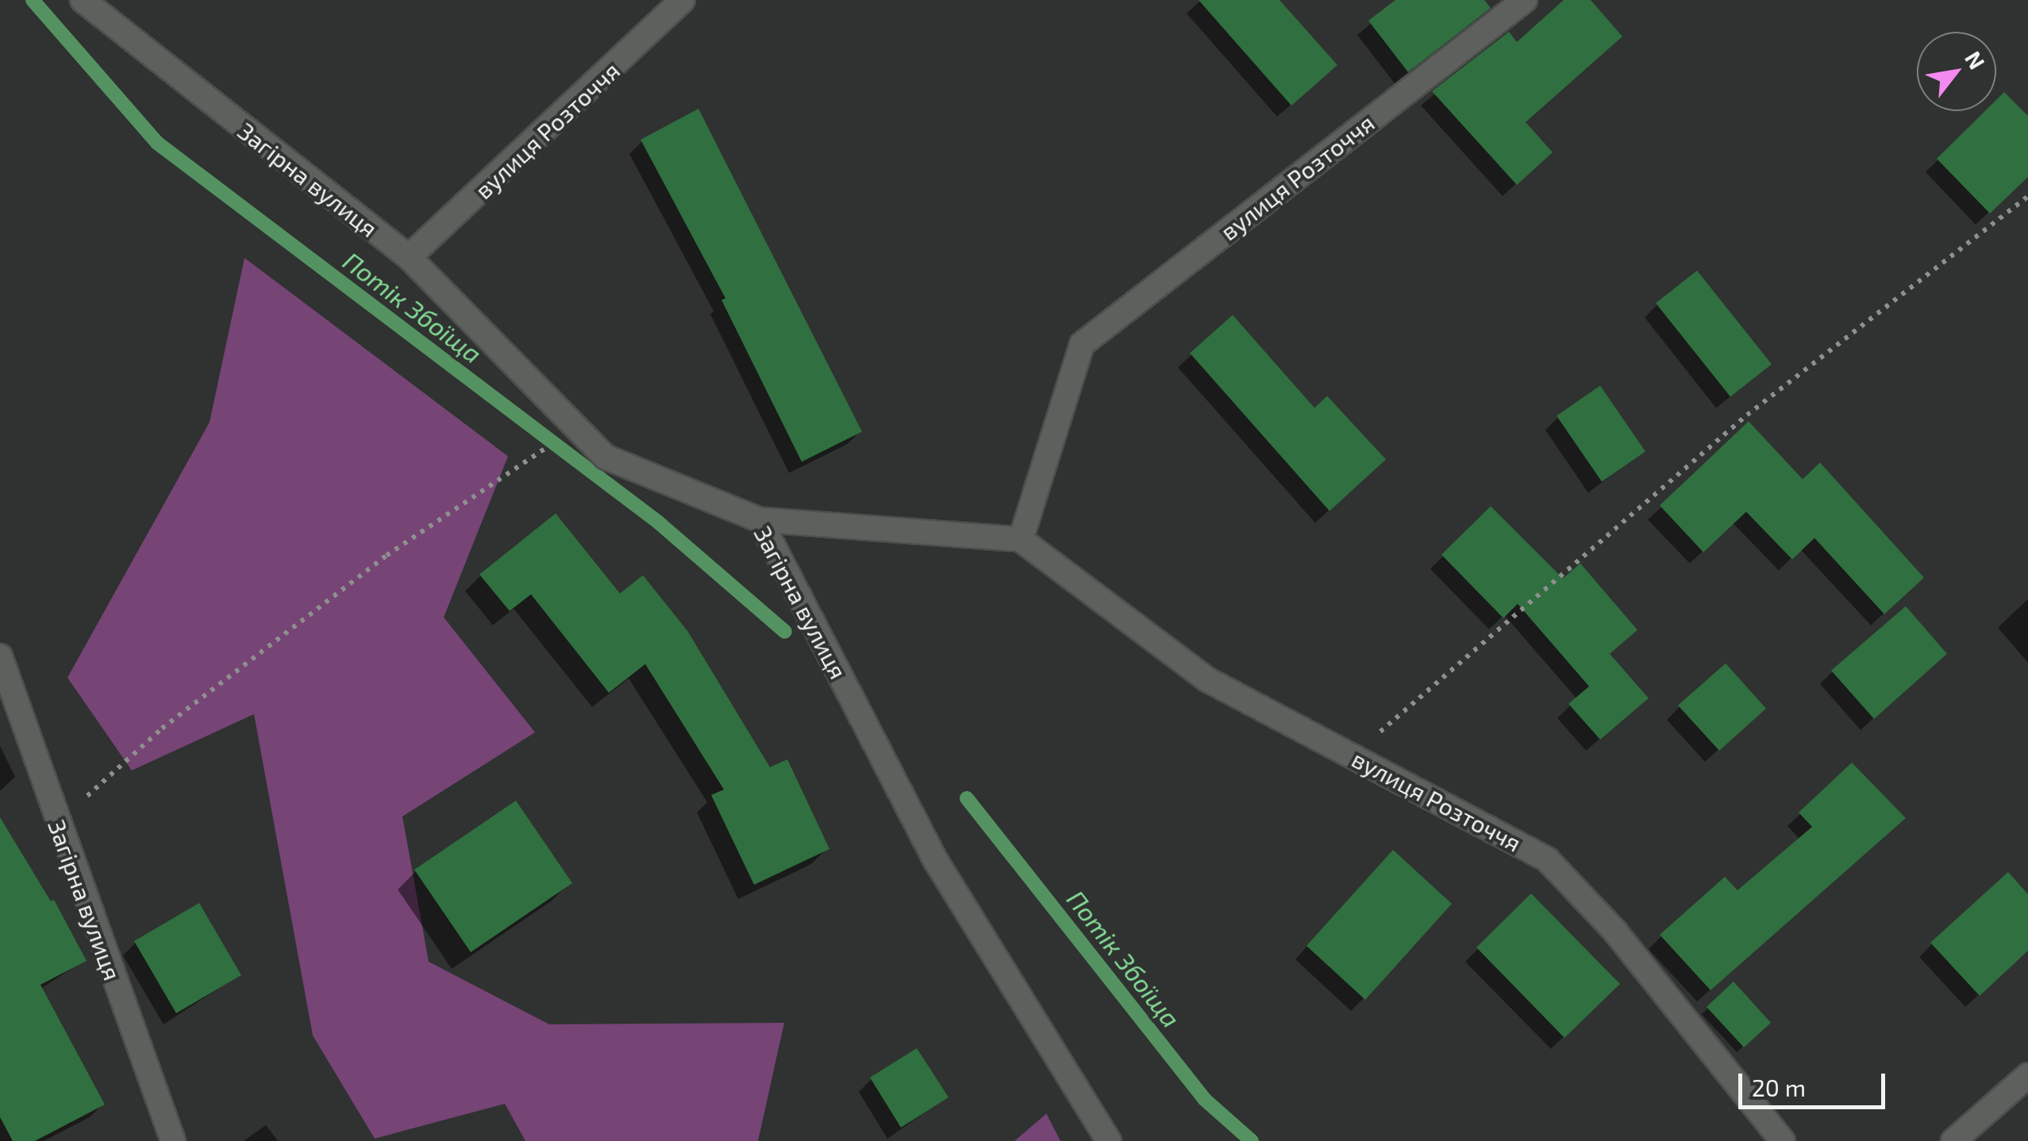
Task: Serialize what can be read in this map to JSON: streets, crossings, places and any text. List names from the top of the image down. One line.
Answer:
{"streets":{"street":["вулиця Розточчя","Загірна вулиця"]},"crossings":[["вулиця Розточчя","Загірна вулиця"]],"water":["Потік Збоїща"],"scale_bar":"20 m","north":"top right"}
